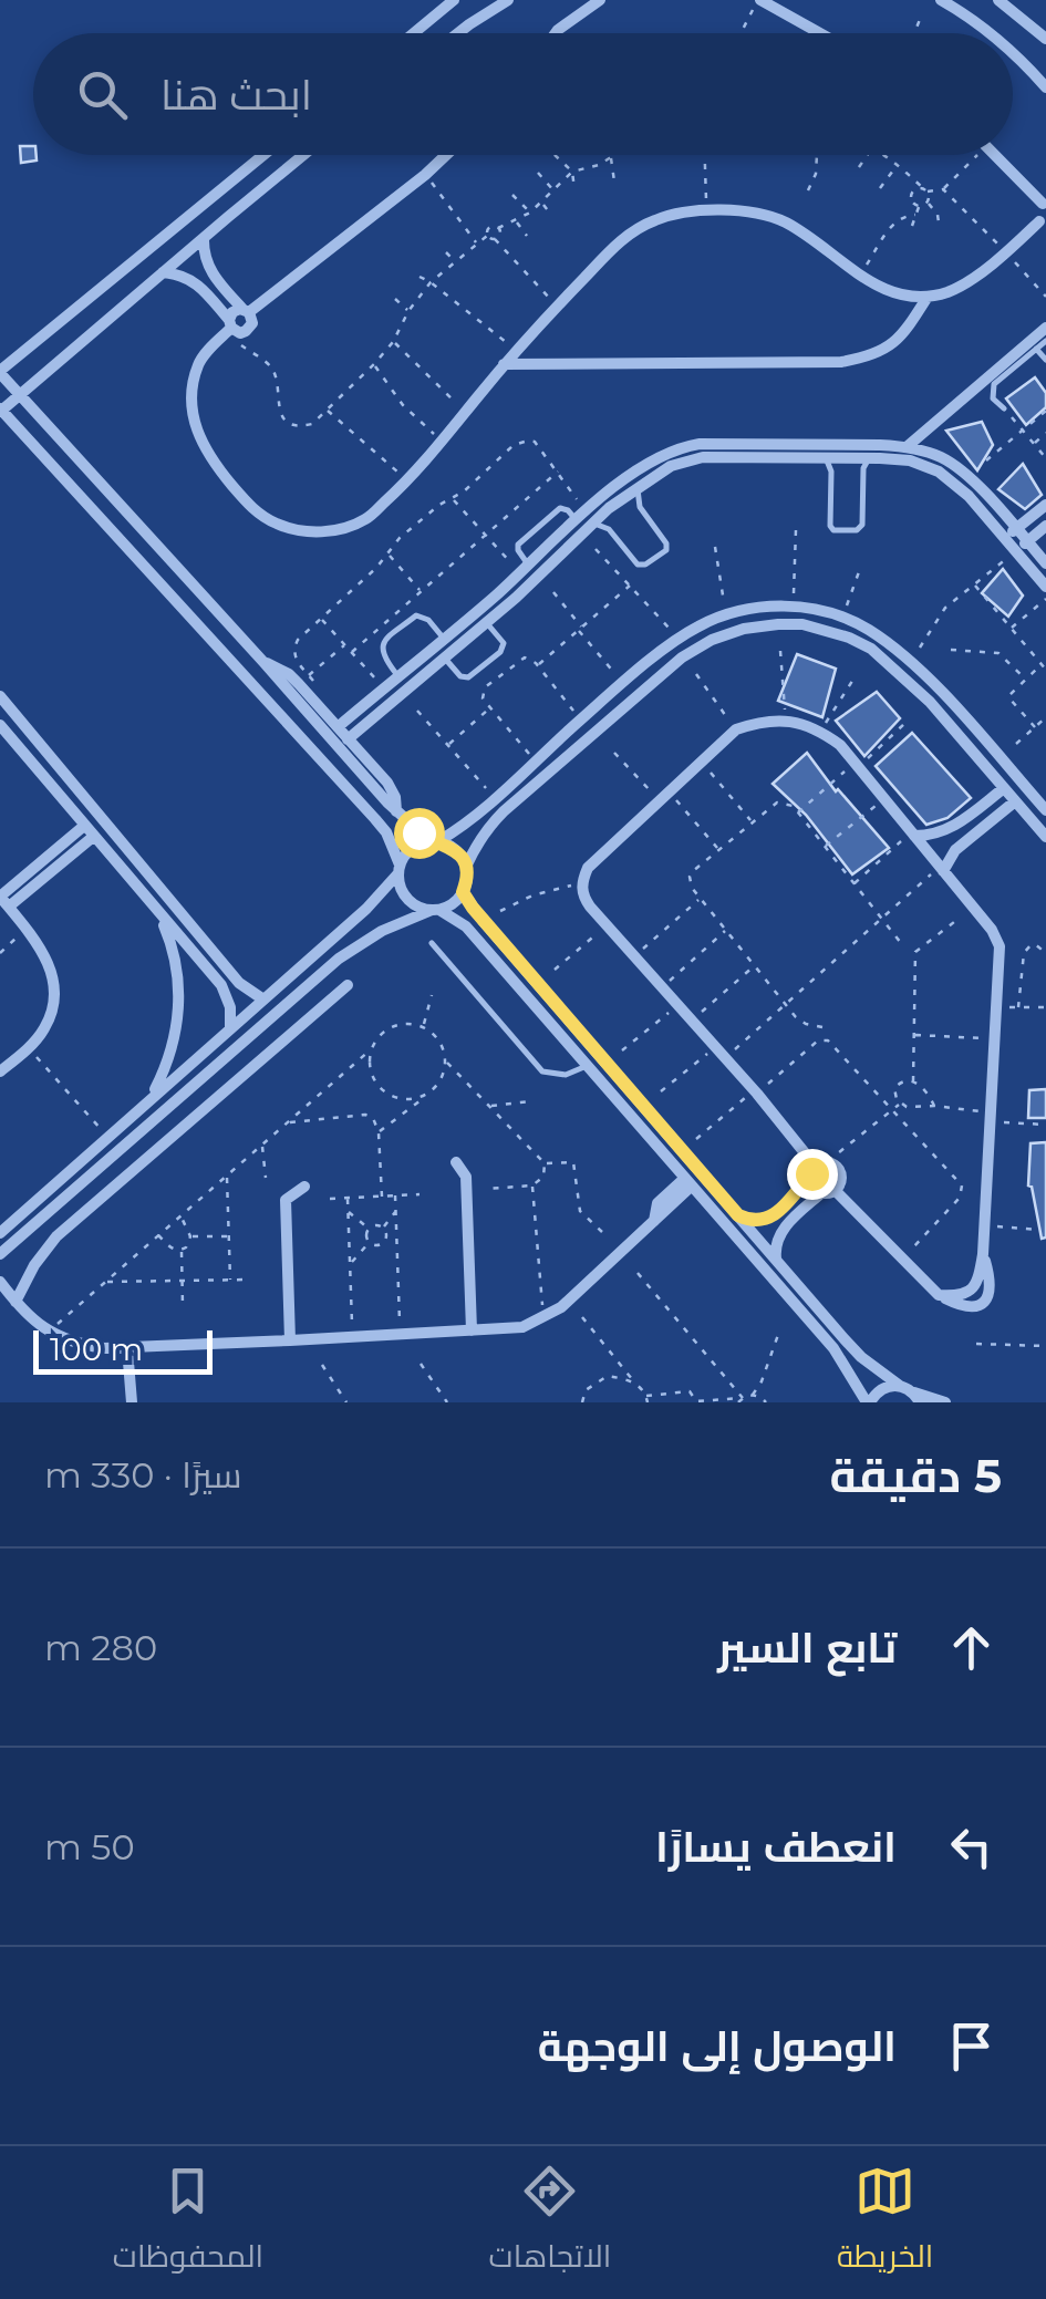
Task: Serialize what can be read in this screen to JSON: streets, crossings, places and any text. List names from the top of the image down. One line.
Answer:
{"scale_bar":"100 m","page":{"search":"ابحث هنا","scale":"100 m","heading":["5 دقيقة","سيرًا · 330 m"],"list":[["تابع السير","280 m"],["انعطف يسارًا","50 m"],"الوصول إلى الوجهة"],"nav":["الخريطة","الاتجاهات","المحفوظات"]}}
